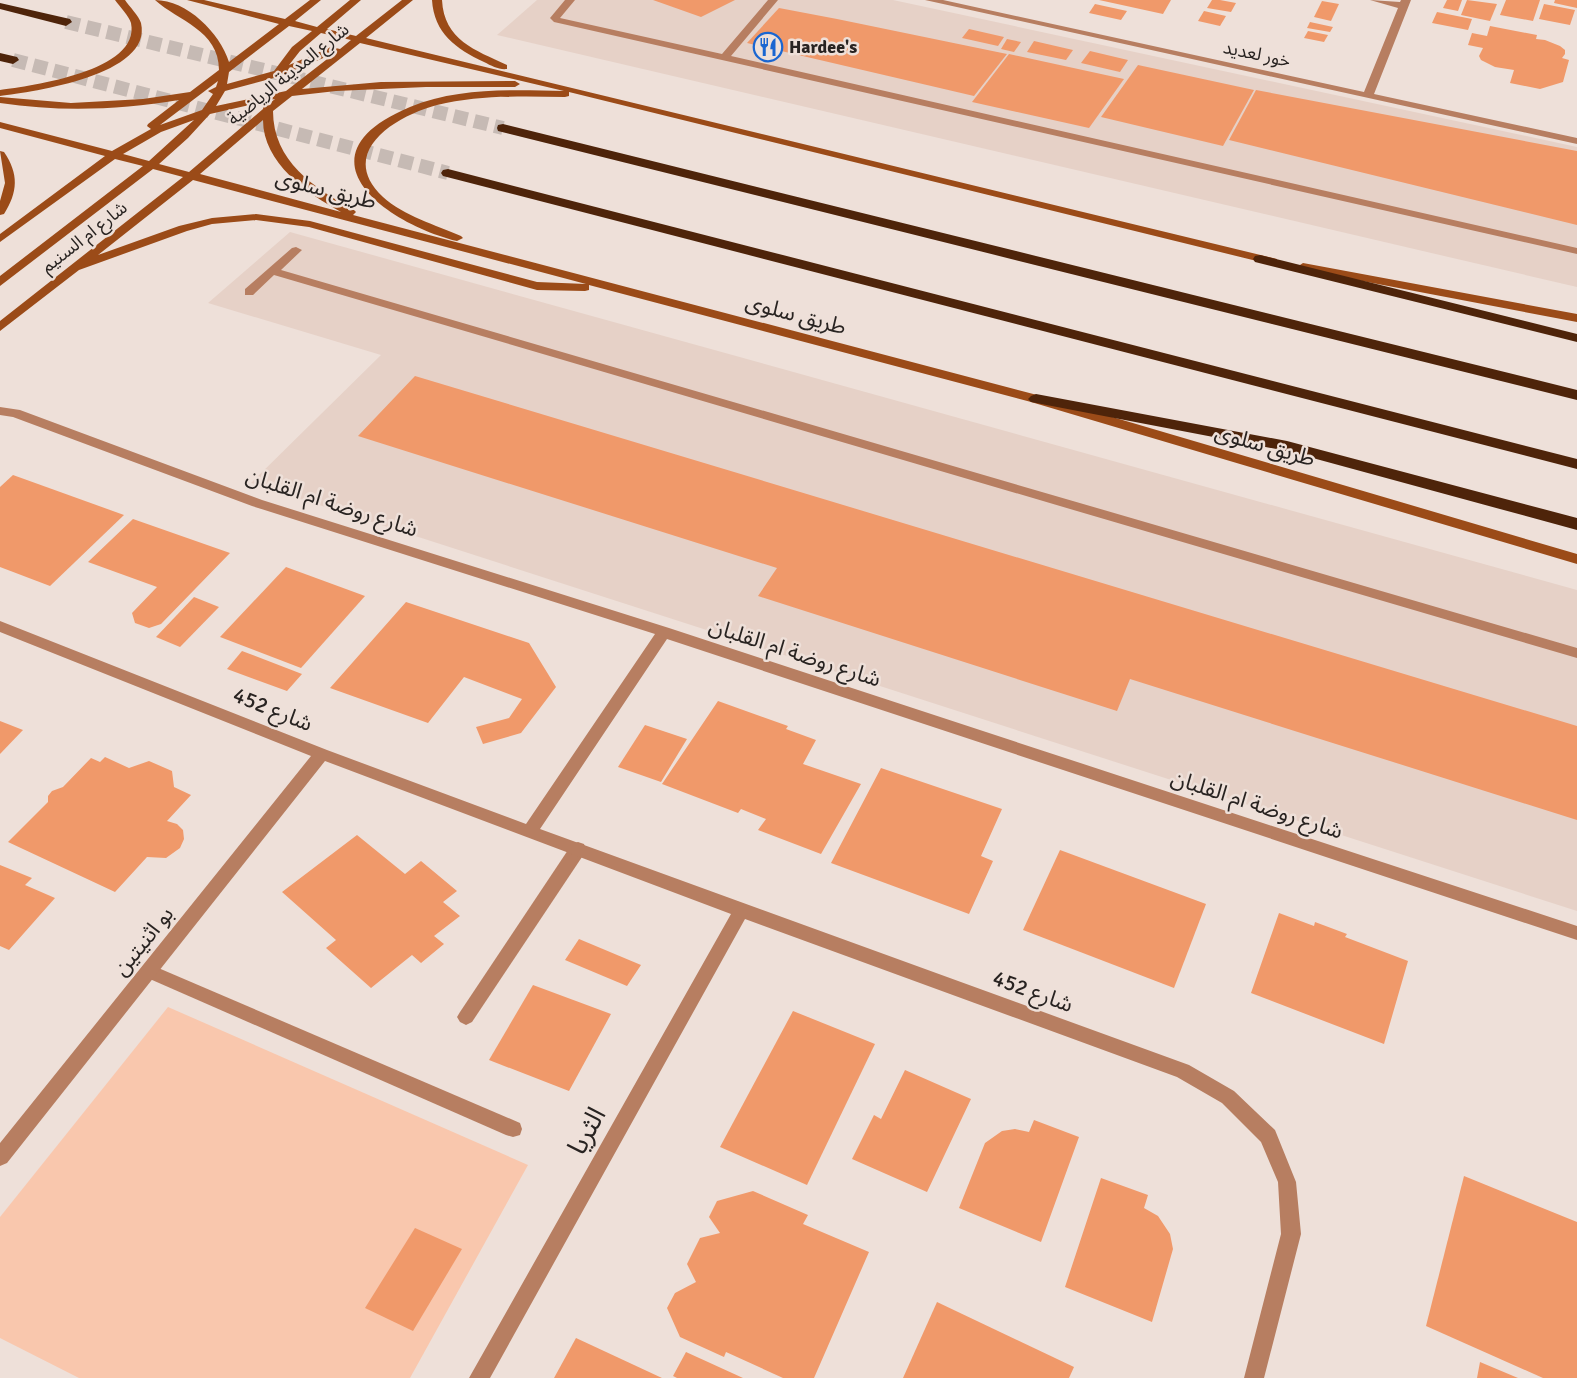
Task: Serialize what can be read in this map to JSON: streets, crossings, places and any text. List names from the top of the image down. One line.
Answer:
{"streets":{"main road":["شارع المدينة الرياضية","طريق سلوى","شارع ام السنيم"],"street":["خور لعديد","شارع روضة ام القلبان","شارع 452","بو اثنيتين","الثريا"]},"crossings":[["شارع المدينة الرياضية","طريق سلوى"],["شارع المدينة الرياضية","شارع ام السنيم"],["طريق سلوى","شارع ام السنيم"],["شارع 452","بو اثنيتين"],["شارع 452","الثريا"]],"places":{"restaurant":["Hardee's"]}}
